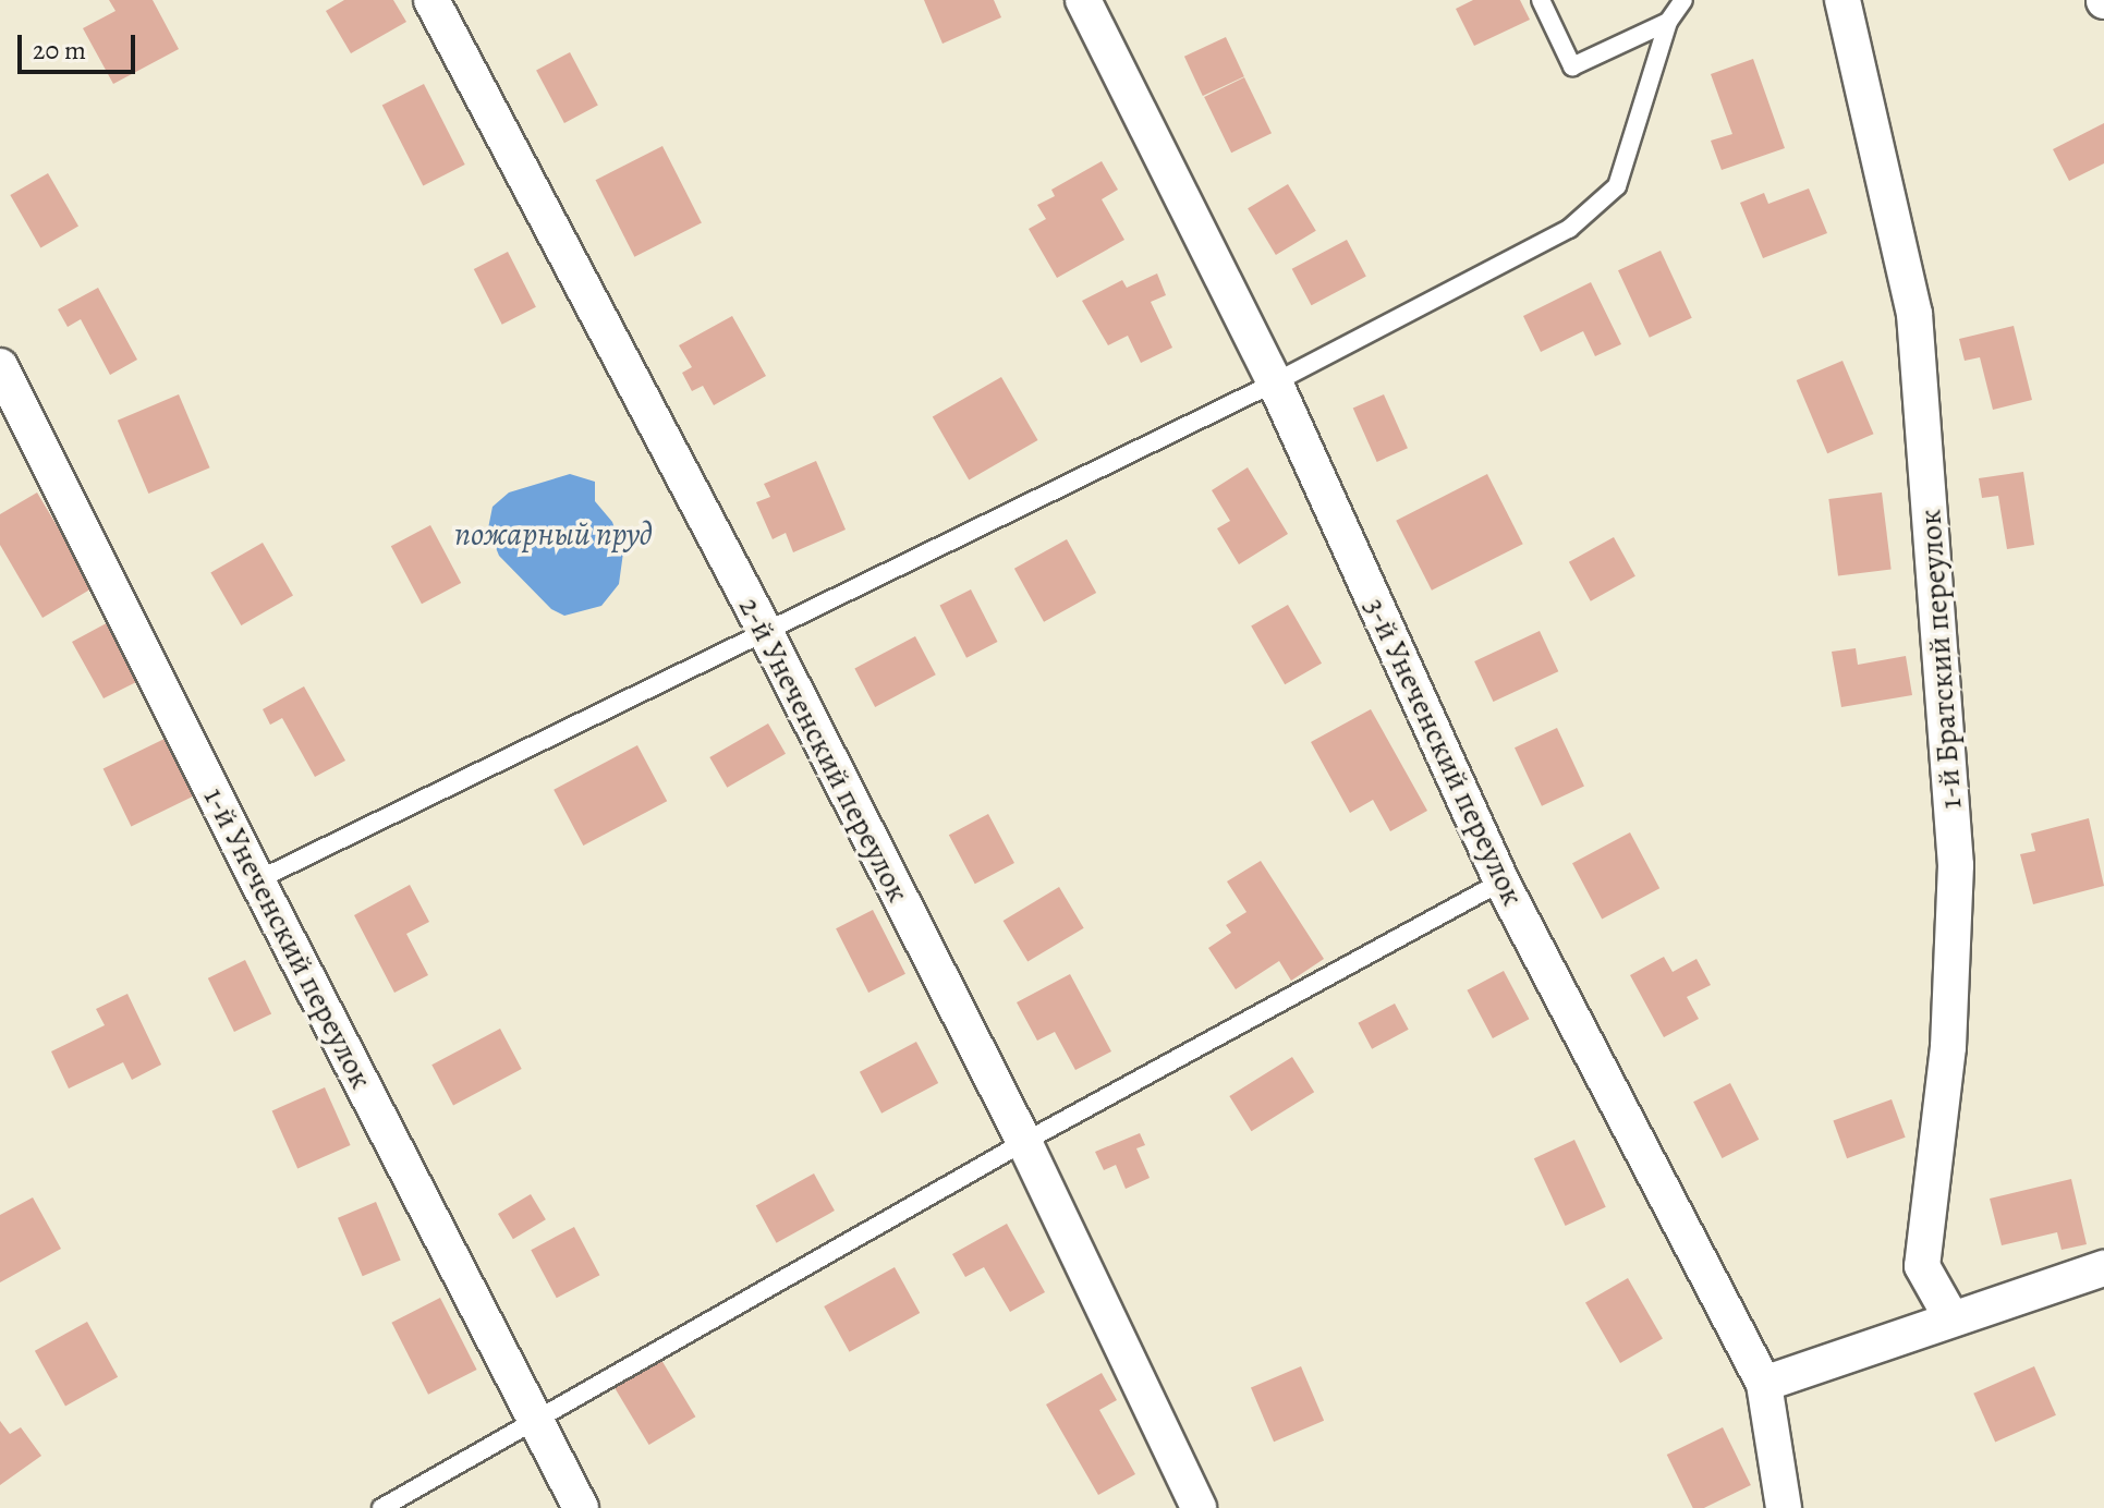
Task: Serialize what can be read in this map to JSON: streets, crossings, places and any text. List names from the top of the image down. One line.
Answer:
{"streets":{"street":["1-й Братский переулок","2-й Унеченский переулок","3-й Унеченский переулок","1-й Унеченский переулок"]},"water":["пожарный пруд"],"scale_bar":"20 m"}
